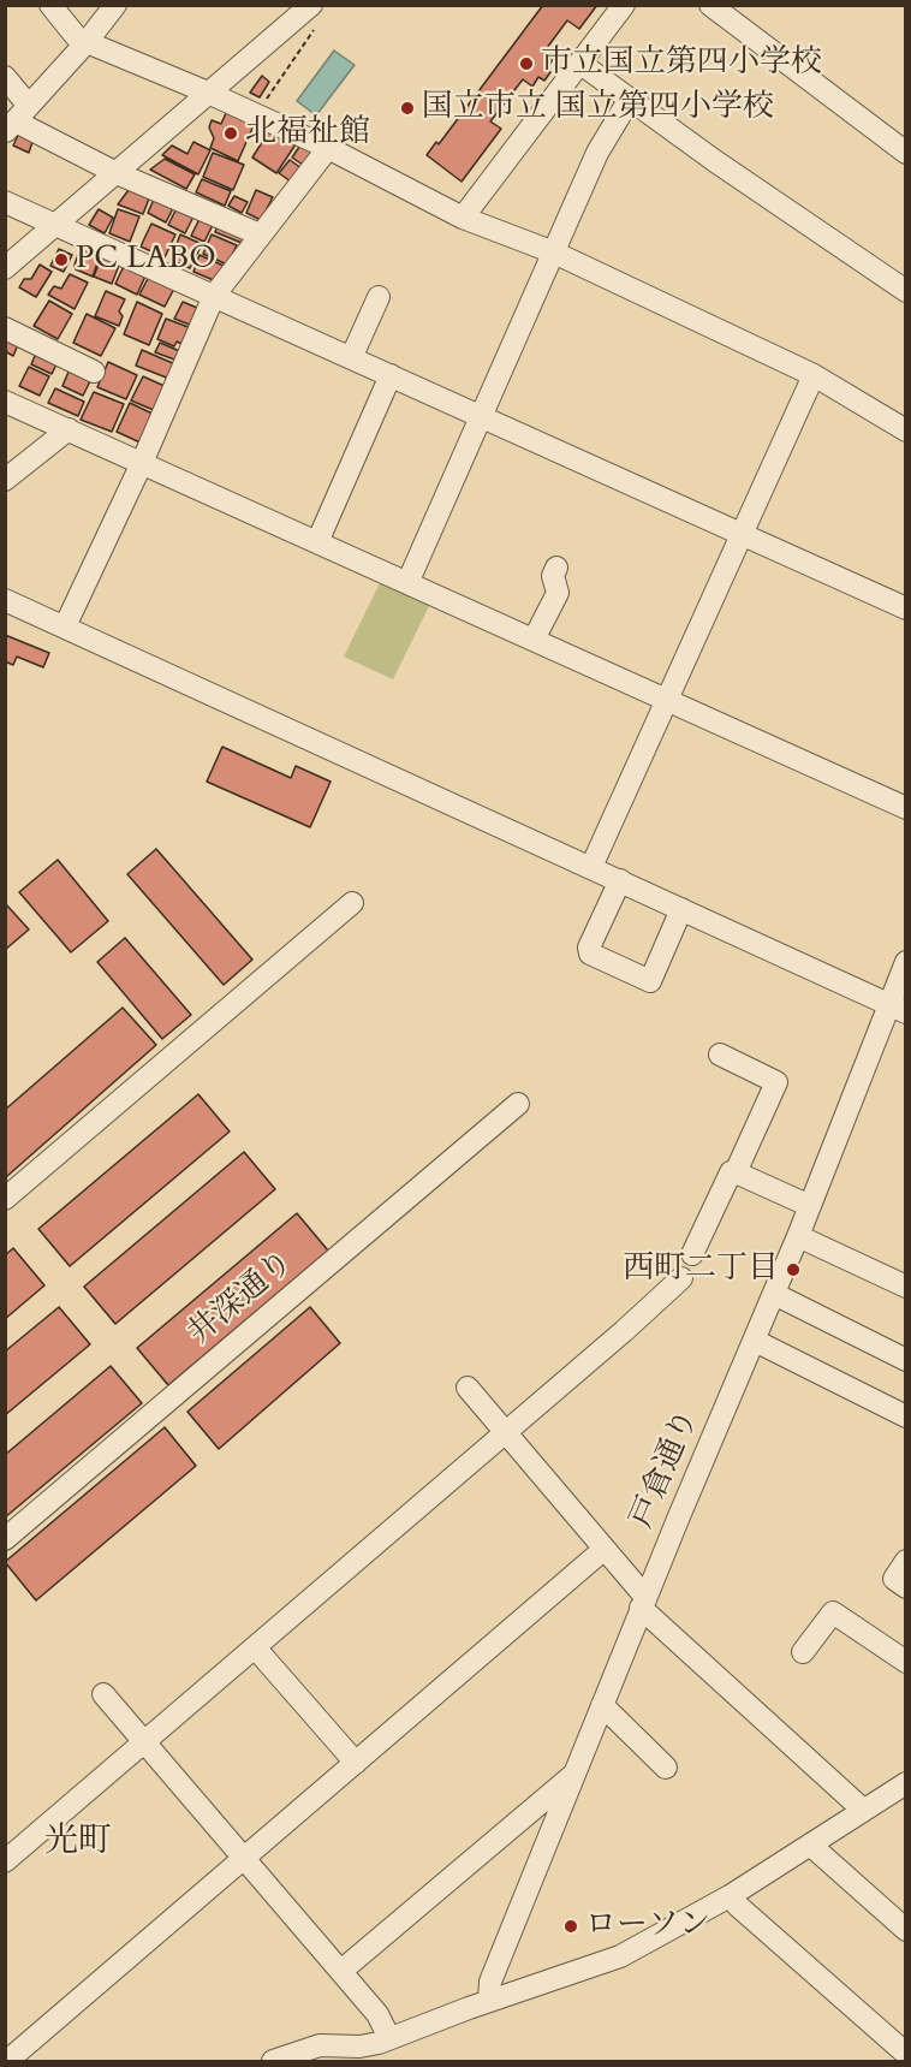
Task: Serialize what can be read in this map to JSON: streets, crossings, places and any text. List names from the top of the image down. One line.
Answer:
{"streets":{"street":["井深通り","戸倉通り"]},"districts":["光町"],"places":["市立国立第四小学校","国立市立 国立第四小学校","北福祉館","PC LABO","西町二丁目","ローソン"]}
